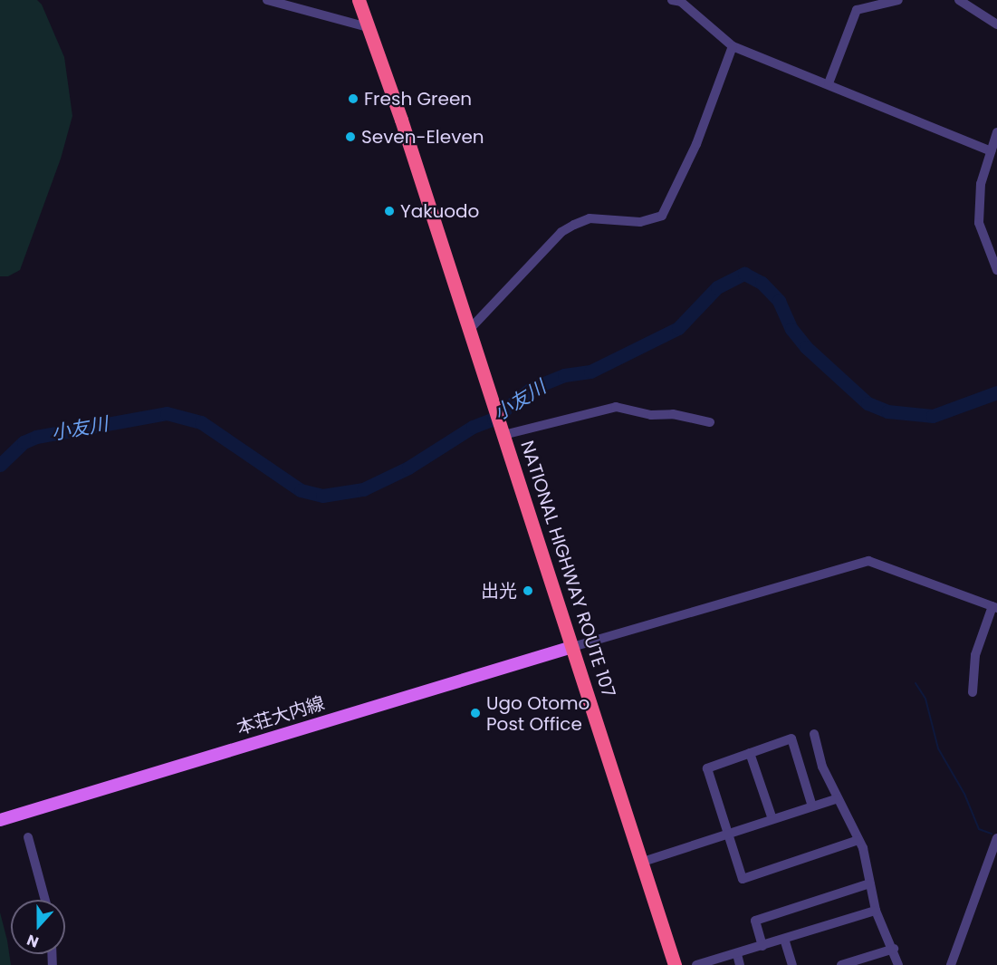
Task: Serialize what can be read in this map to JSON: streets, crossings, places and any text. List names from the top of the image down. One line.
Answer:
{"streets":{"highway":["NATIONAL HIGHWAY ROUTE 107"],"main road":["本荘大内線"]},"crossings":[["NATIONAL HIGHWAY ROUTE 107","本荘大内線"]],"water":["小友川"],"places":["Fresh Green","Seven-Eleven","Yakuodo","出光","Ugo Otomo Post Office"],"north":"bottom"}
